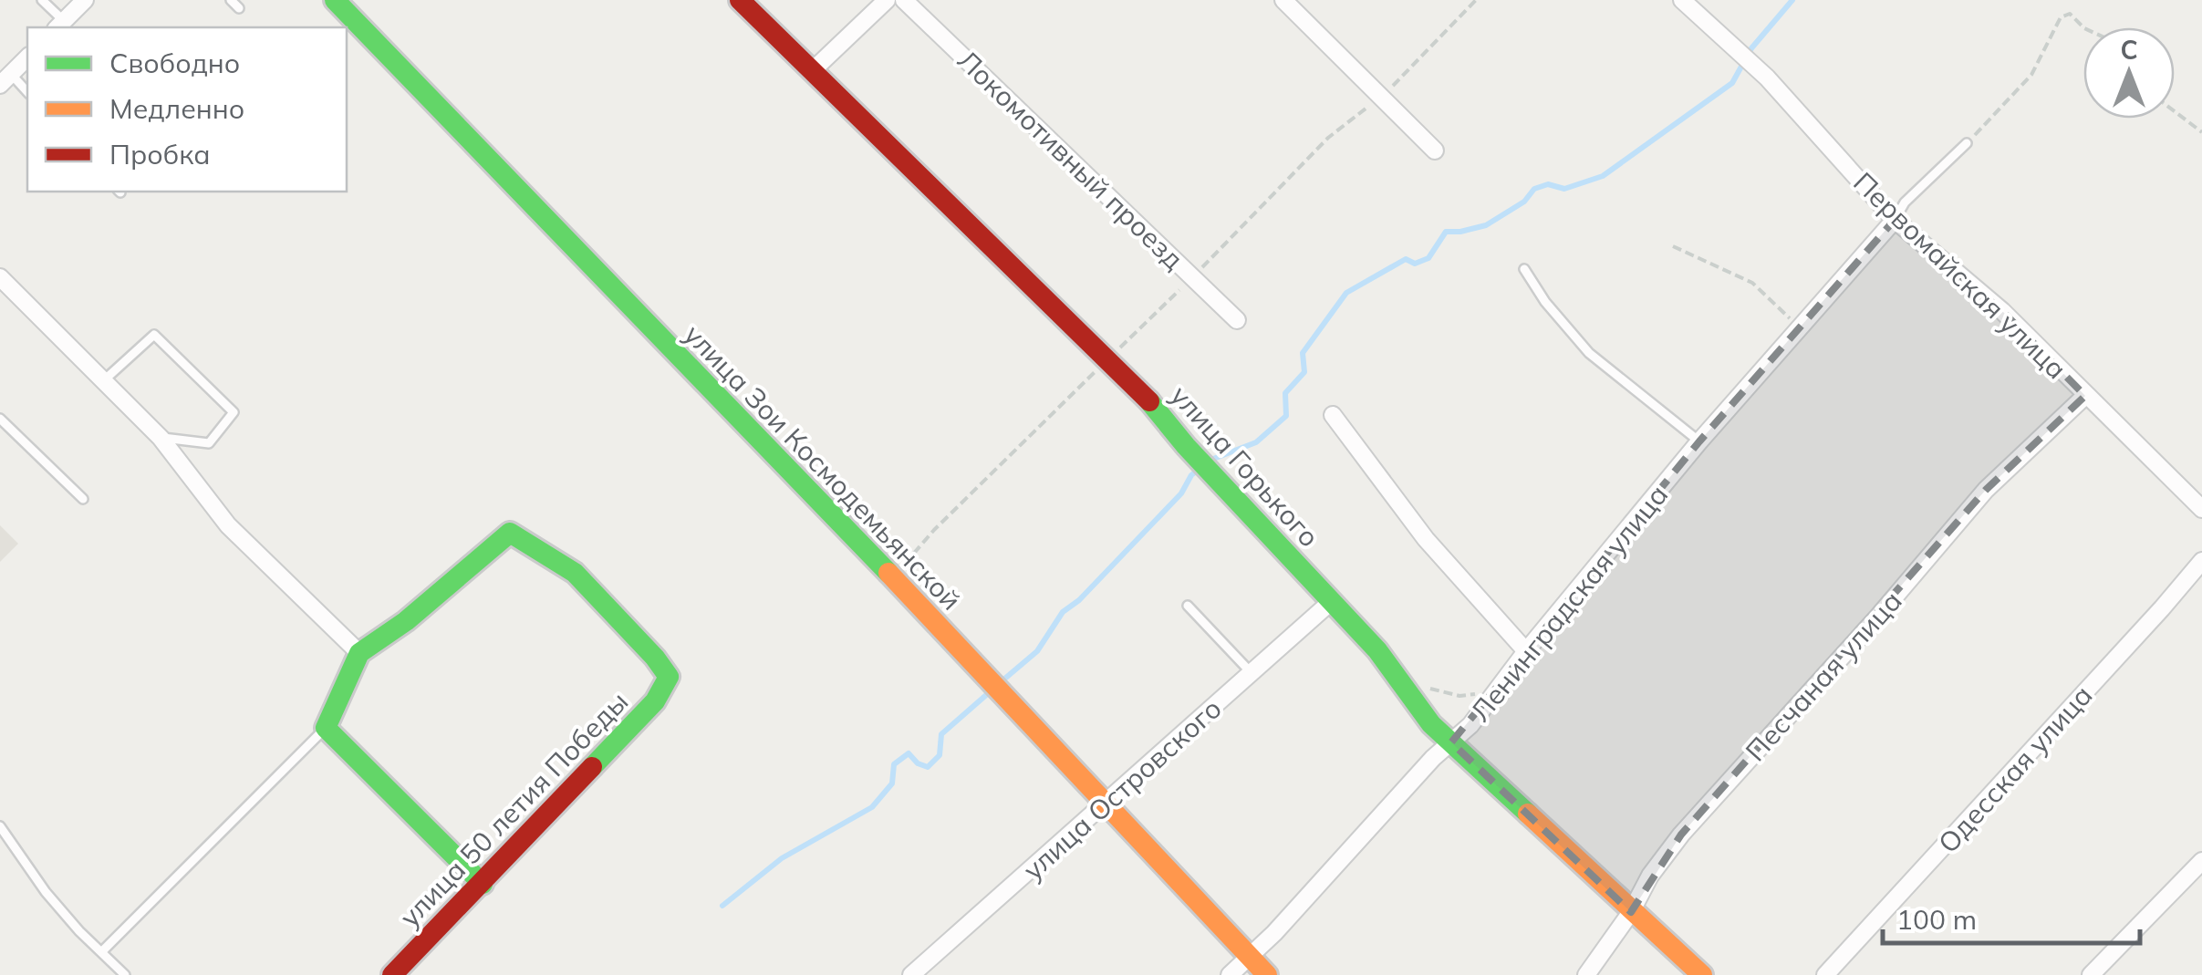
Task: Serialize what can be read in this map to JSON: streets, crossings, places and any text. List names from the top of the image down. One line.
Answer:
{"streets":{"street":["Локомотивный проезд","Первомайская улица","улица Горького","улица Зои Космодемьянской","Ленинградская улица","Песчаная улица","Одесская улица","улица Островского","улица 50 летия Победы"]},"crossings":[["Первомайская улица","Ленинградская улица"],["Первомайская улица","Песчаная улица"],["улица Горького","Ленинградская улица"],["улица Горького","Песчаная улица"],["улица Горького","улица Островского"],["улица Зои Космодемьянской","Ленинградская улица"],["улица Зои Космодемьянской","улица Островского"]],"legend":["Свободно","Медленно","Пробка"],"scale_bar":"100 m","north":"top"}
